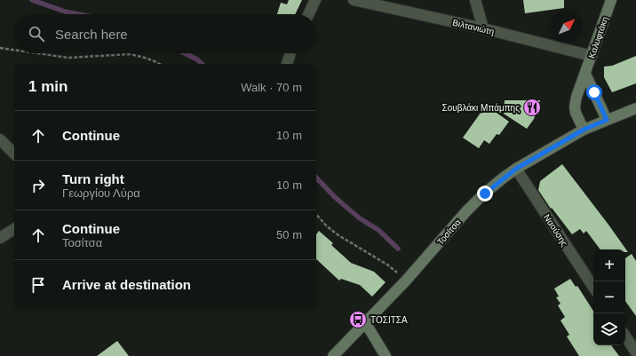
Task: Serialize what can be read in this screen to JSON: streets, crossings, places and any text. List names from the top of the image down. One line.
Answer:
{"streets":{"main road":["Καλυφτάκη","Τοσίτσα"],"street":["Βιλτανιώτη","Ναούσης"]},"crossings":[["Βιλτανιώτη","Καλυφτάκη"],["Καλυφτάκη","Τοσίτσα"],["Ναούσης","Τοσίτσα"]],"places":{"restaurant":["Σουβλάκι Μπάμπης"],"bus stop":["ΤΟΣΙΤΣΑ"]},"north":"top right","page":{"search":"Search here","heading":["1 min","Walk · 70 m"],"list":[["Continue","10 m"],["Turn right","Γεωργίου Λύρα","10 m"],["Continue","Τοσίτσα","50 m"],"Arrive at destination"],"map_buttons":["+","−"]}}
